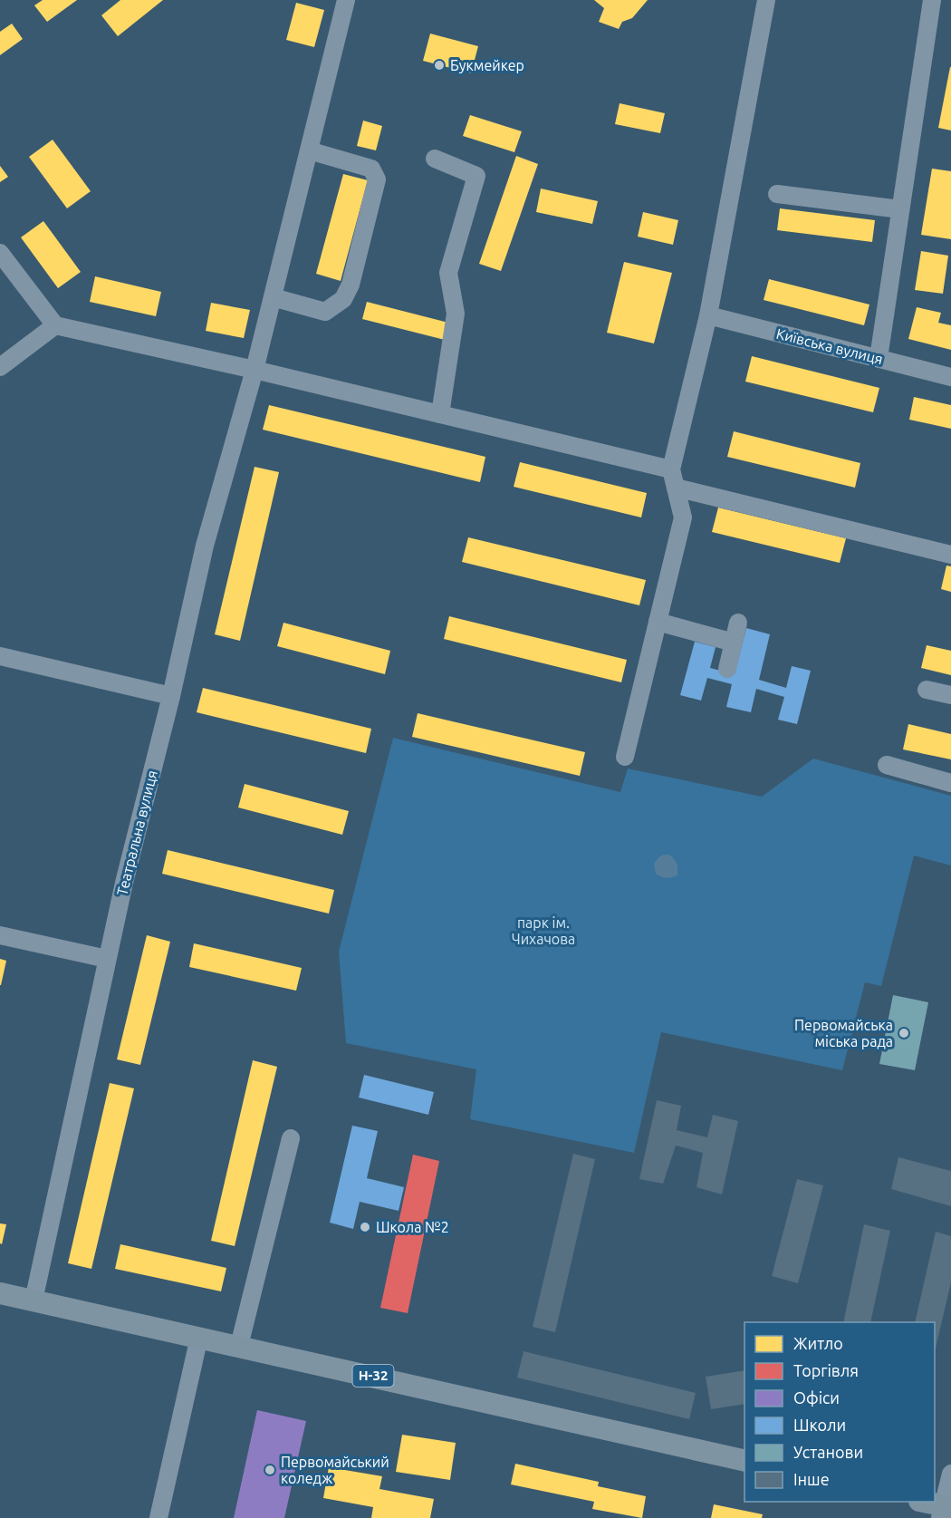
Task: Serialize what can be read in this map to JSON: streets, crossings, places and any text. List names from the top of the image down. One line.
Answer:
{"streets":{"main road":["Н-32"],"street":["Київська вулиця","Театральна вулиця"]},"crossings":[["Театральна вулиця","Н-32"]],"parks":["парк ім. Чихачова"],"places":["Букмейкер","Первомайська міська рада","Школа №2","Первомайський коледж"],"legend":["Житло","Торгівля","Офіси","Школи","Установи","Інше"]}
